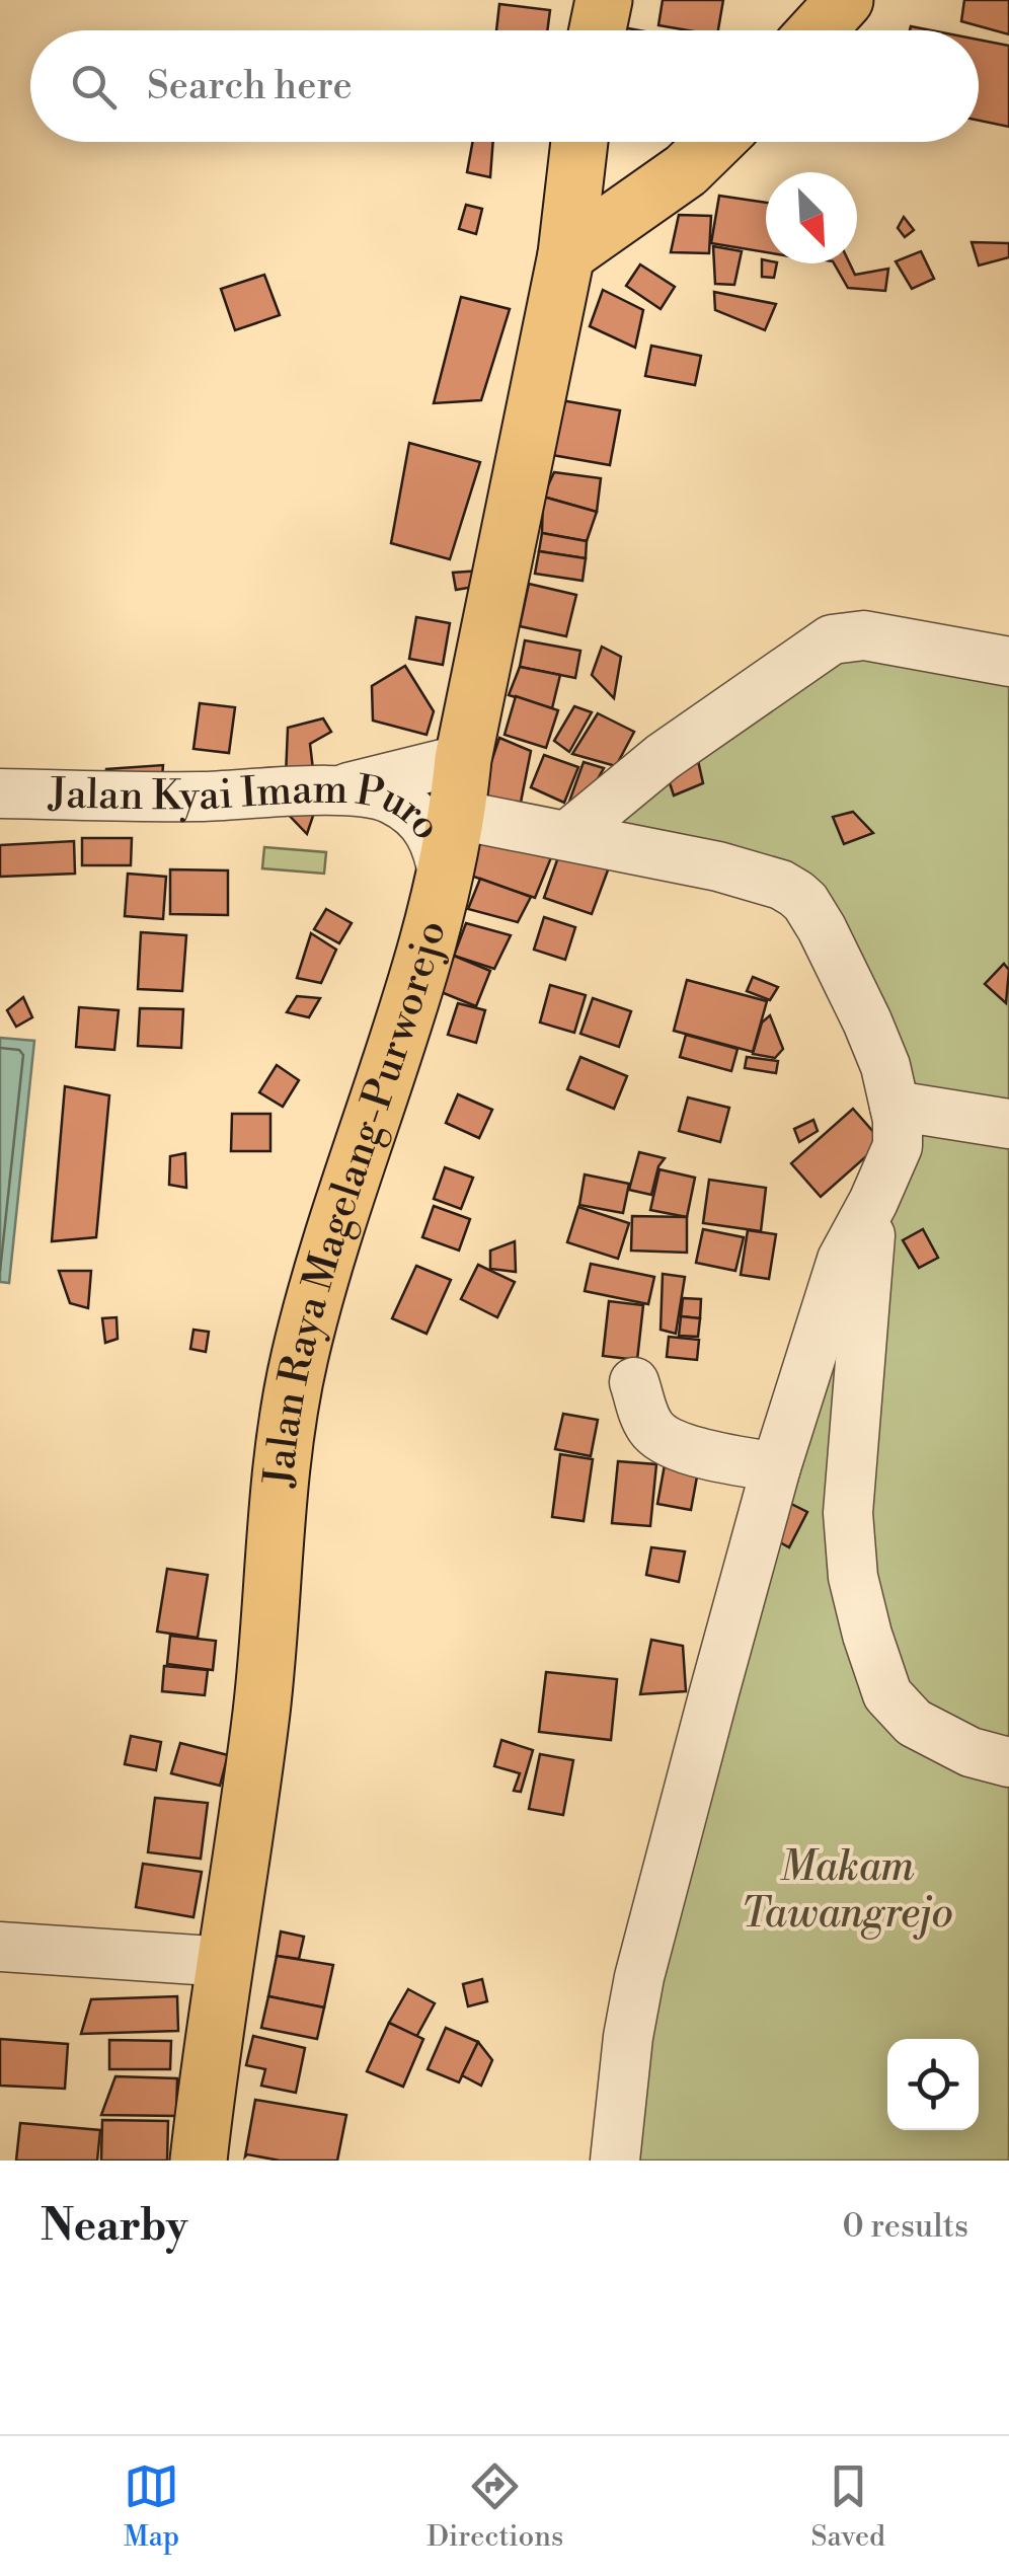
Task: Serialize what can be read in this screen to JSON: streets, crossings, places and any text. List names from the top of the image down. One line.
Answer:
{"streets":{"main road":["Jalan Raya Magelang-Purworejo"],"street":["Jalan Kyai Imam Puro"]},"crossings":[["Jalan Kyai Imam Puro","Jalan Raya Magelang-Purworejo"]],"parks":["Makam Tawangrejo"],"north":"bottom right","page":{"search":"Search here","heading":["Nearby","0 results"],"nav":["Map","Directions","Saved"]}}
